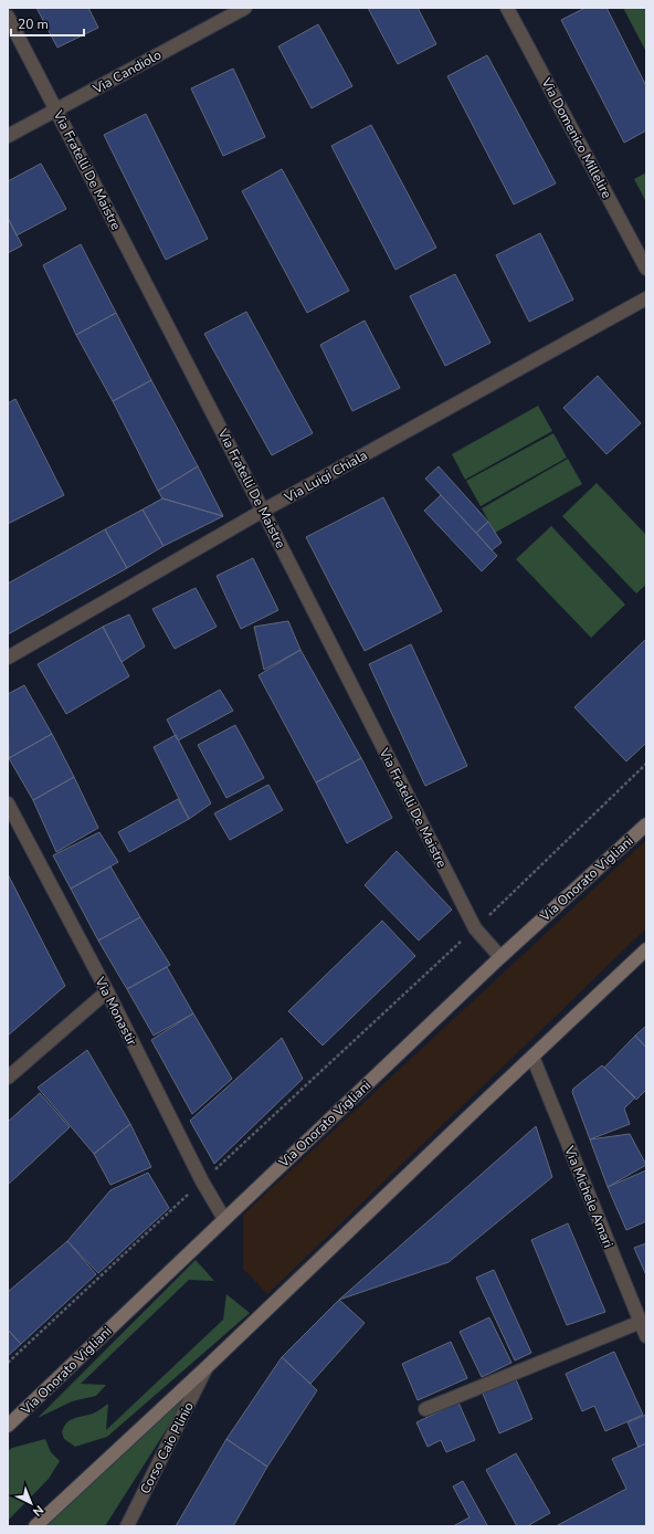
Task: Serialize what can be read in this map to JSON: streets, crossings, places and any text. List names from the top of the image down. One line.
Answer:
{"streets":{"main road":["Via Onorato Vigliani"],"street":["Via Candiolo","Via Domenico Millelire","Via Fratelli De Maistre","Via Luigi Chiala","Via Monastir","Via Michele Amari","Corso Caio Plinio"]},"crossings":[["Via Candiolo","Via Fratelli De Maistre"],["Via Fratelli De Maistre","Via Luigi Chiala"],["Via Fratelli De Maistre","Via Onorato Vigliani"],["Via Onorato Vigliani","Via Monastir"]],"scale_bar":"20 m","north":"bottom right"}
